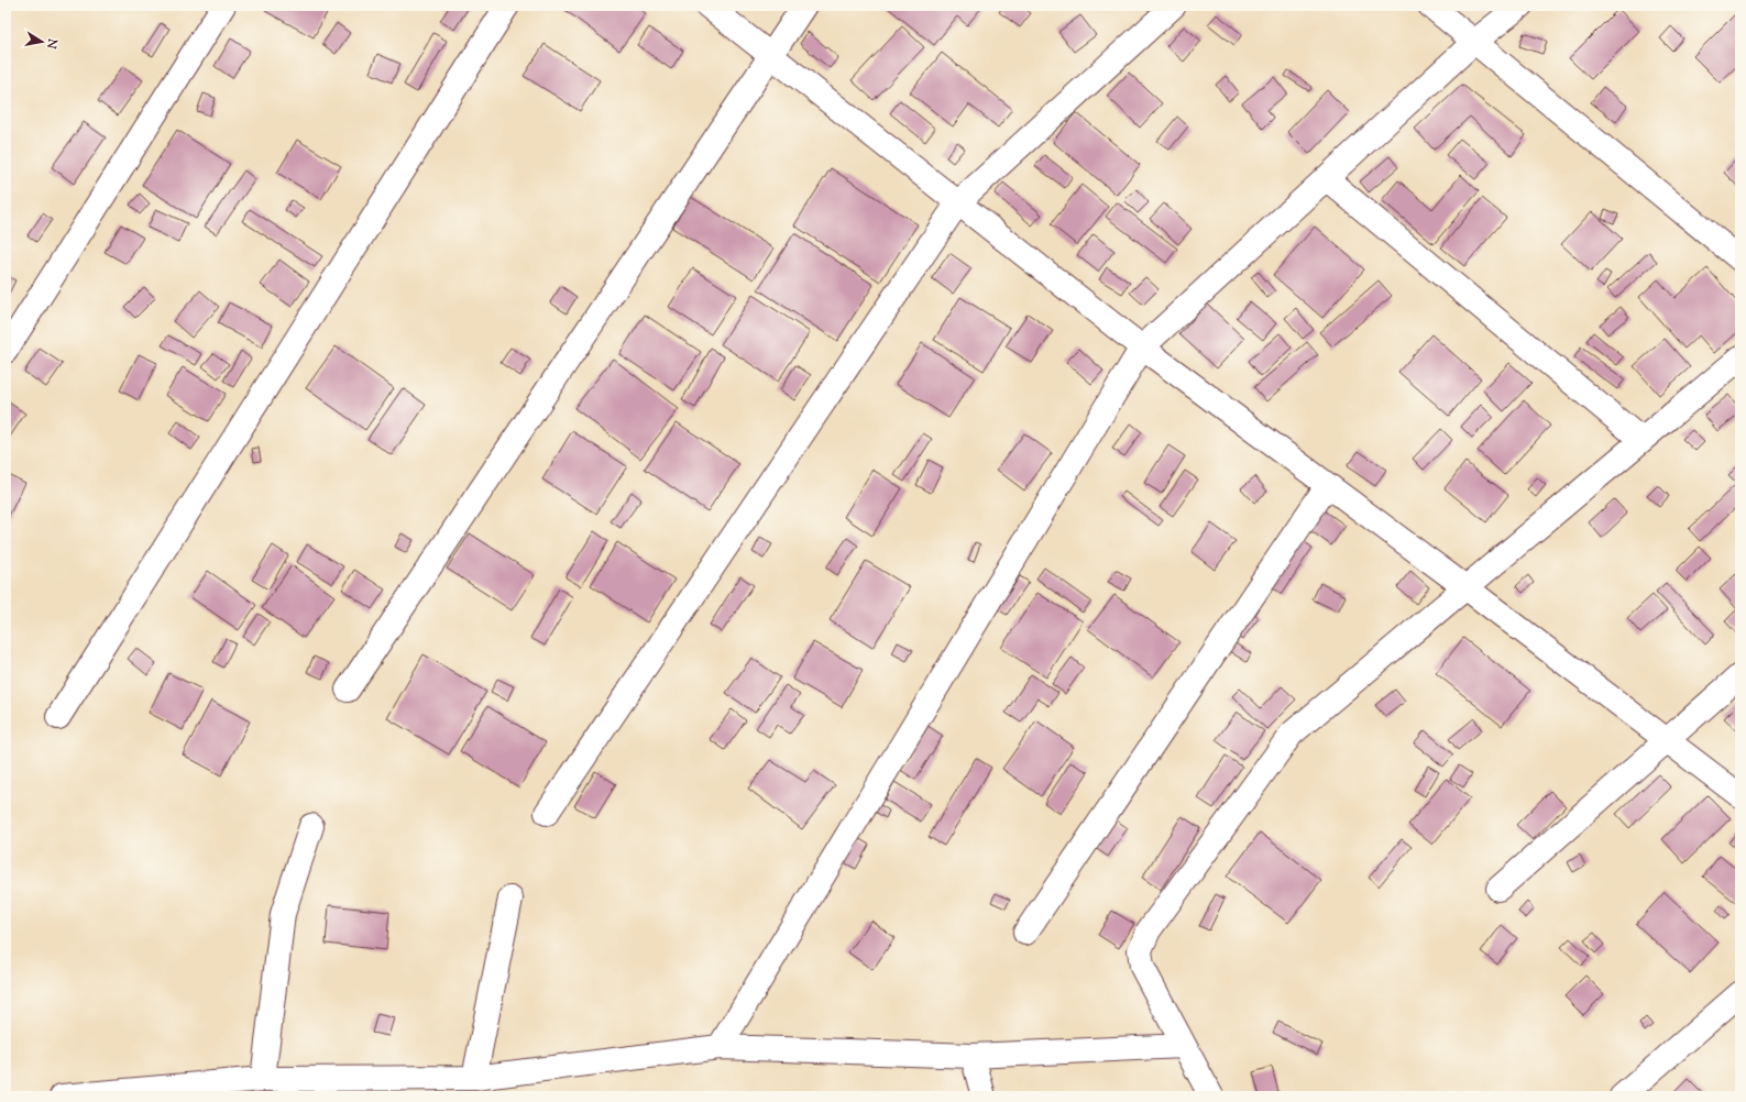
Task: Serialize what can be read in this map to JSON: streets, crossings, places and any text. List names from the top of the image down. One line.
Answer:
{"north":"right"}
